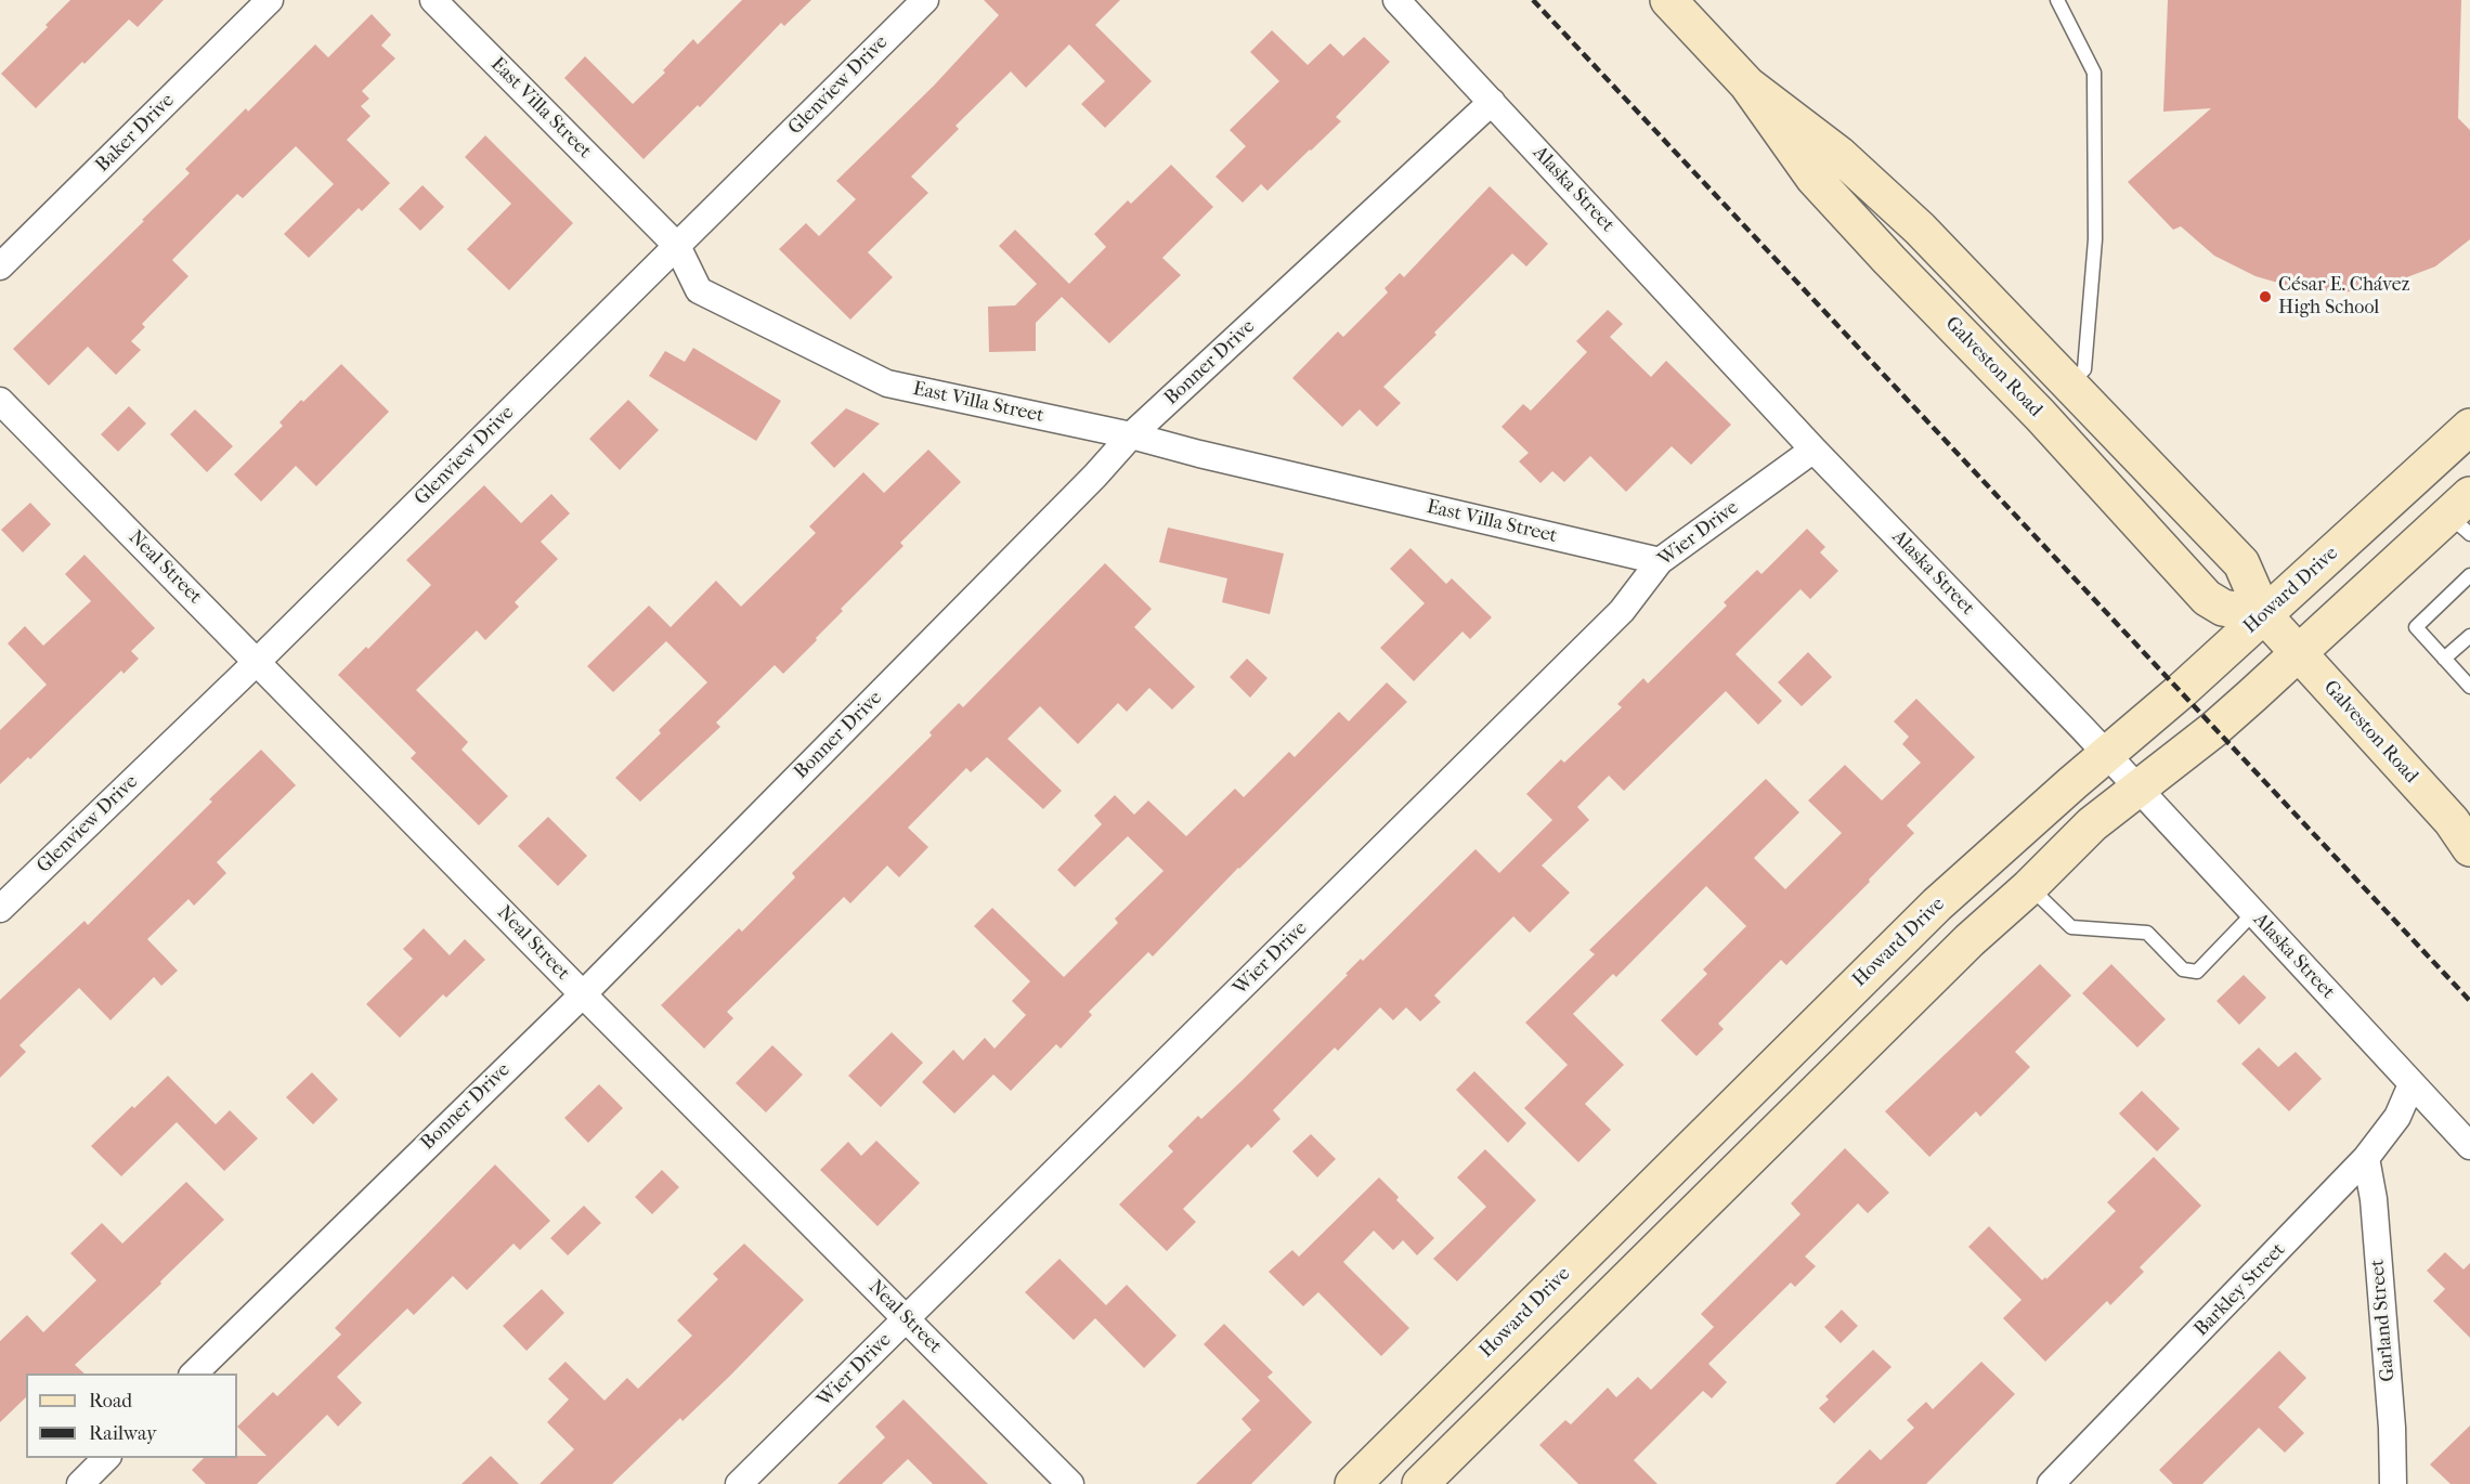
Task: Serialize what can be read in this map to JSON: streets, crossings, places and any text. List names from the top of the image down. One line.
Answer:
{"streets":{"main road":["Galveston Road","Howard Drive"],"street":["Glenview Drive","East Villa Street","Baker Drive","Alaska Street","Bonner Drive","Wier Drive","Neal Street","Barkley Street","Garland Street"]},"crossings":[["Glenview Drive","East Villa Street"],["Glenview Drive","Neal Street"],["East Villa Street","Bonner Drive"],["East Villa Street","Wier Drive"],["Alaska Street","Bonner Drive"],["Alaska Street","Wier Drive"],["Alaska Street","Howard Drive"],["Alaska Street","Barkley Street"],["Bonner Drive","Neal Street"],["Galveston Road","Howard Drive"],["Wier Drive","Neal Street"],["Barkley Street","Garland Street"]],"places":["César E. Chávez High School"],"legend":["Road","Railway"]}
